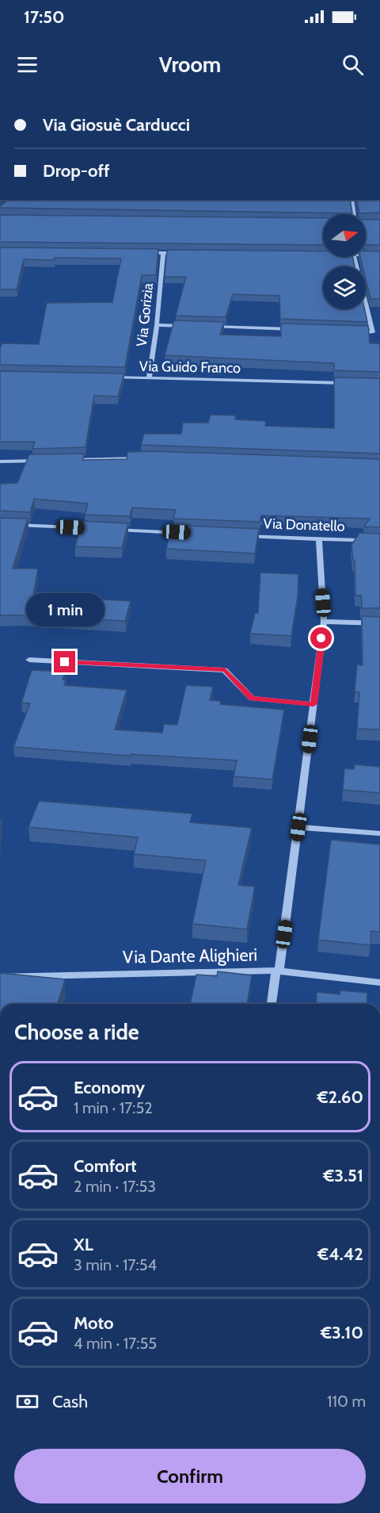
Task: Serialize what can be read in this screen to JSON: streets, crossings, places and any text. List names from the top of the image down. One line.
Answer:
{"streets":{"street":["Via Gorizia","Via Guido Franco","Via Donatello","Via Dante Alighieri"]},"crossings":[["Via Gorizia","Via Guido Franco"]],"north":"right","page":{"status":"17:50","header":"Vroom","banner":["Via Giosuè Carducci","Drop-off"],"bubble":"1 min","heading":"Choose a ride","list":[{"name":"Economy","note":"1 min · 17:52","value":"€2.60"},{"name":"Comfort","note":"2 min · 17:53","value":"€3.51"},{"name":"XL","note":"3 min · 17:54","value":"€4.42"},{"name":"Moto","note":"4 min · 17:55","value":"€3.10"}],"pay":["Cash","110 m"],"buttons":"Confirm"}}
